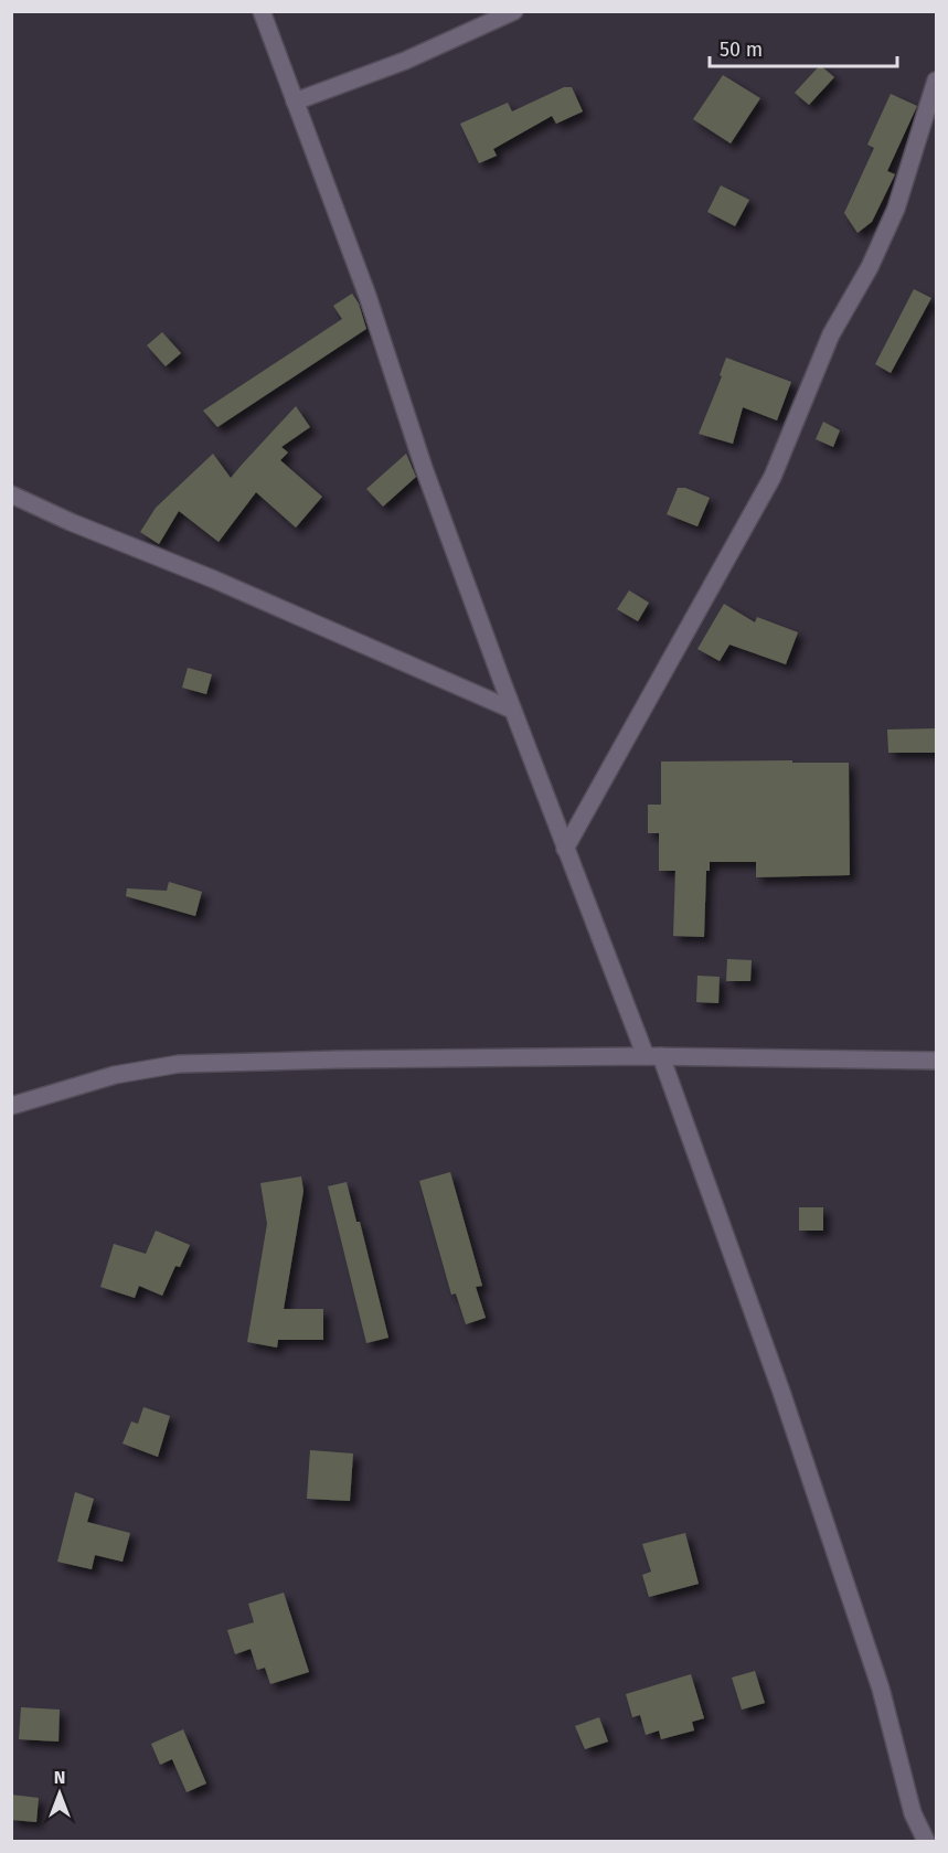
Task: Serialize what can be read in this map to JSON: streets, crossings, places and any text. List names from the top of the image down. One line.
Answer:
{"scale_bar":"50 m","north":"top"}
